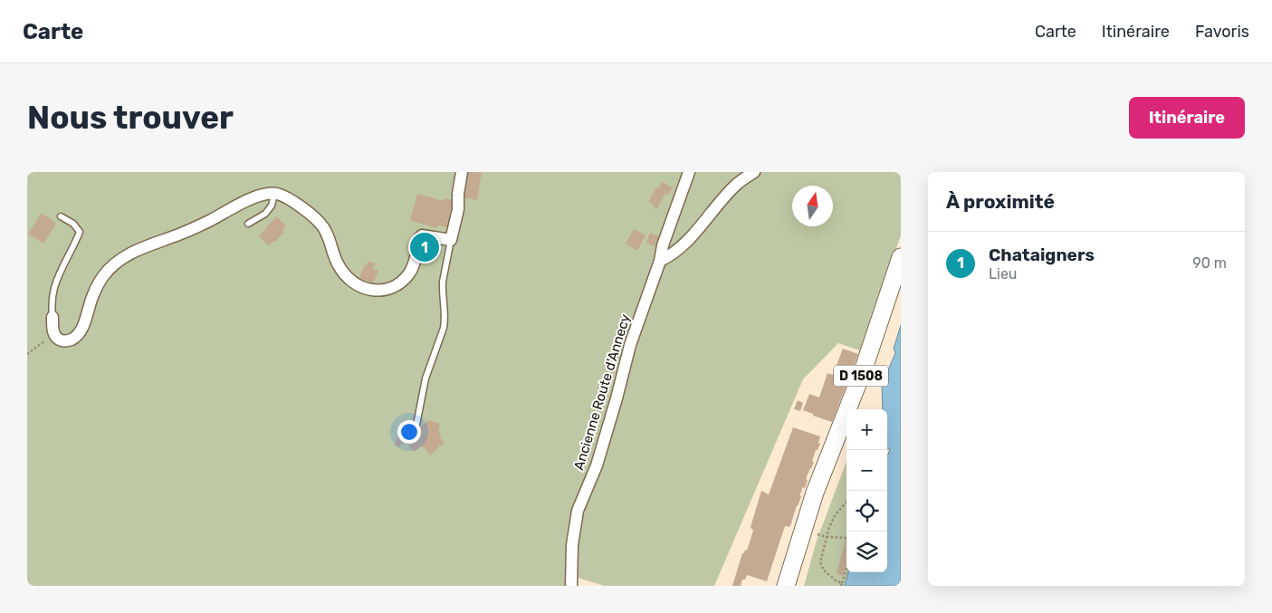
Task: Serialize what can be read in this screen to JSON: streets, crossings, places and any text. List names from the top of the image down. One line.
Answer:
{"streets":{"main road":["D 1508"],"street":["Ancienne Route d'Annecy"]},"north":"top","page":{"header":"Carte","nav":["Carte","Itinéraire","Favoris"],"buttons":"Itinéraire","title":"Nous trouver","heading":"À proximité","pins":"1","list":[{"mark":"1","name":"Chataigners","note":"Lieu","value":"90 m"}],"map_buttons":["+","−"]}}
